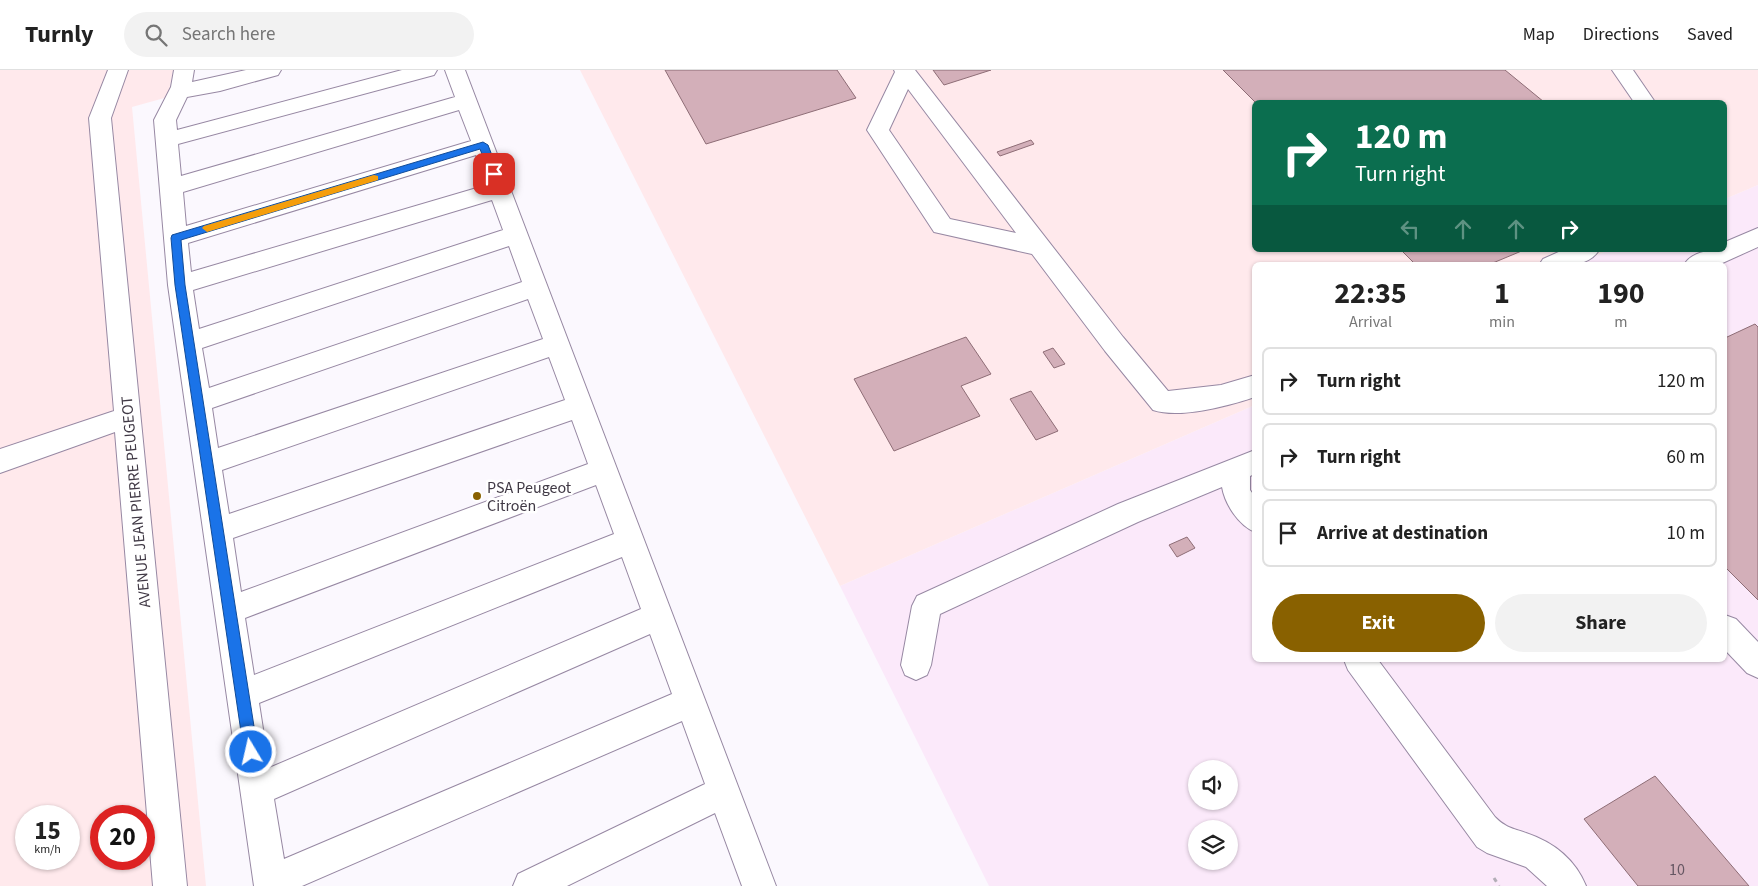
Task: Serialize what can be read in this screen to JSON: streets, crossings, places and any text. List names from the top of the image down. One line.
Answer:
{"streets":{"street":["AVENUE JEAN PIERRE PEUGEOT"]},"places":["PSA Peugeot Citroën"],"house_numbers":["10"],"page":{"header":"Turnly","search":"Search here","nav":["Map","Directions","Saved"],"turn":["120 m","Turn right"],"eta":["22:35","Arrival","1","min","190","m"],"list":[{"name":"Turn right","value":"120 m"},{"name":"Turn right","value":"60 m"},{"name":"Arrive at destination","value":"10 m"}],"buttons":["Exit","Share"],"speed":"15 km/h","limit":"20"}}
